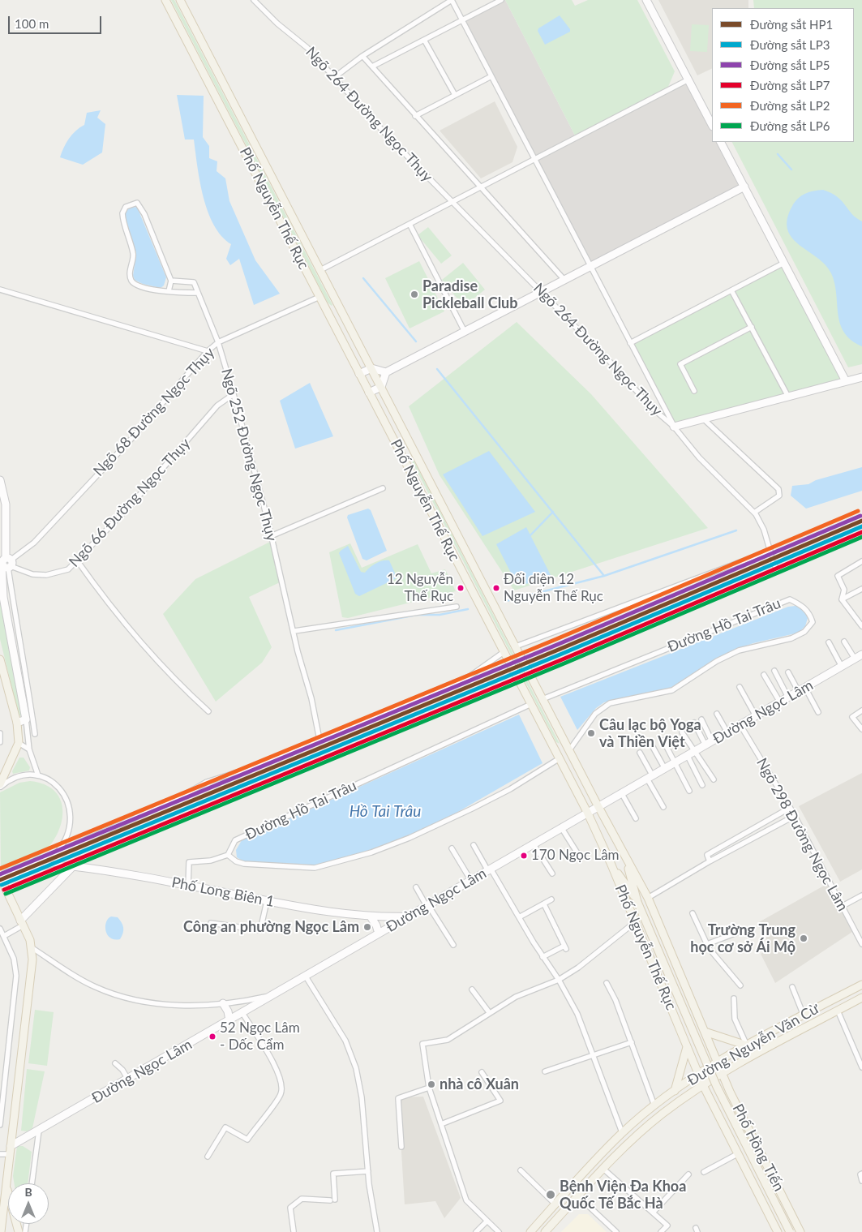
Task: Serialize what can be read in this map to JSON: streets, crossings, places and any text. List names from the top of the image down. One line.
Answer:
{"streets":{"main road":["Phố Nguyễn Thế Rục","Đường Ngọc Lâm","Phố Long Biên 1","Đường Nguyễn Văn Cừ","Phố Hồng Tiến"],"street":["Ngõ 264 Đường Ngọc Thụy","Ngõ 68 Đường Ngọc Thụy","Ngõ 252 Đường Ngọc Thụy","Ngõ 66 Đường Ngọc Thụy","Đường Hồ Tai Trâu","Ngõ 298 Đường Ngọc Lâm"]},"crossings":[["Ngõ 264 Đường Ngọc Thụy","Phố Nguyễn Thế Rục"],["Phố Nguyễn Thế Rục","Ngõ 68 Đường Ngọc Thụy"],["Phố Nguyễn Thế Rục","Đường Hồ Tai Trâu"],["Phố Nguyễn Thế Rục","Đường Ngọc Lâm"],["Phố Nguyễn Thế Rục","Đường Nguyễn Văn Cừ"],["Phố Nguyễn Thế Rục","Phố Hồng Tiến"],["Ngõ 68 Đường Ngọc Thụy","Ngõ 252 Đường Ngọc Thụy"],["Ngõ 68 Đường Ngọc Thụy","Ngõ 66 Đường Ngọc Thụy"],["Ngõ 252 Đường Ngọc Thụy","Ngõ 66 Đường Ngọc Thụy"],["Đường Ngọc Lâm","Ngõ 298 Đường Ngọc Lâm"],["Đường Ngọc Lâm","Phố Long Biên 1"],["Đường Nguyễn Văn Cừ","Phố Hồng Tiến"]],"water":["Hồ Tai Trâu"],"places":["Paradise Pickleball Club","12 Nguyễn Thế Rục","Đối diện 12 Nguyễn Thế Rục","Câu lạc bộ Yoga và Thiền Việt","170 Ngọc Lâm","Công an phường Ngọc Lâm","Trường Trung học cơ sở Ái Mộ","52 Ngọc Lâm - Dốc Cẩm","nhà cô Xuân","Bệnh Viện Đa Khoa Quốc Tế Bắc Hà"],"lines":["rail line LP2","rail line LP5","rail line HP1","rail line LP3","rail line LP7","rail line LP6"],"legend":["Đường sắt HP1","Đường sắt LP3","Đường sắt LP5","Đường sắt LP7","Đường sắt LP2","Đường sắt LP6"],"scale_bar":"100 m","north":"top"}
